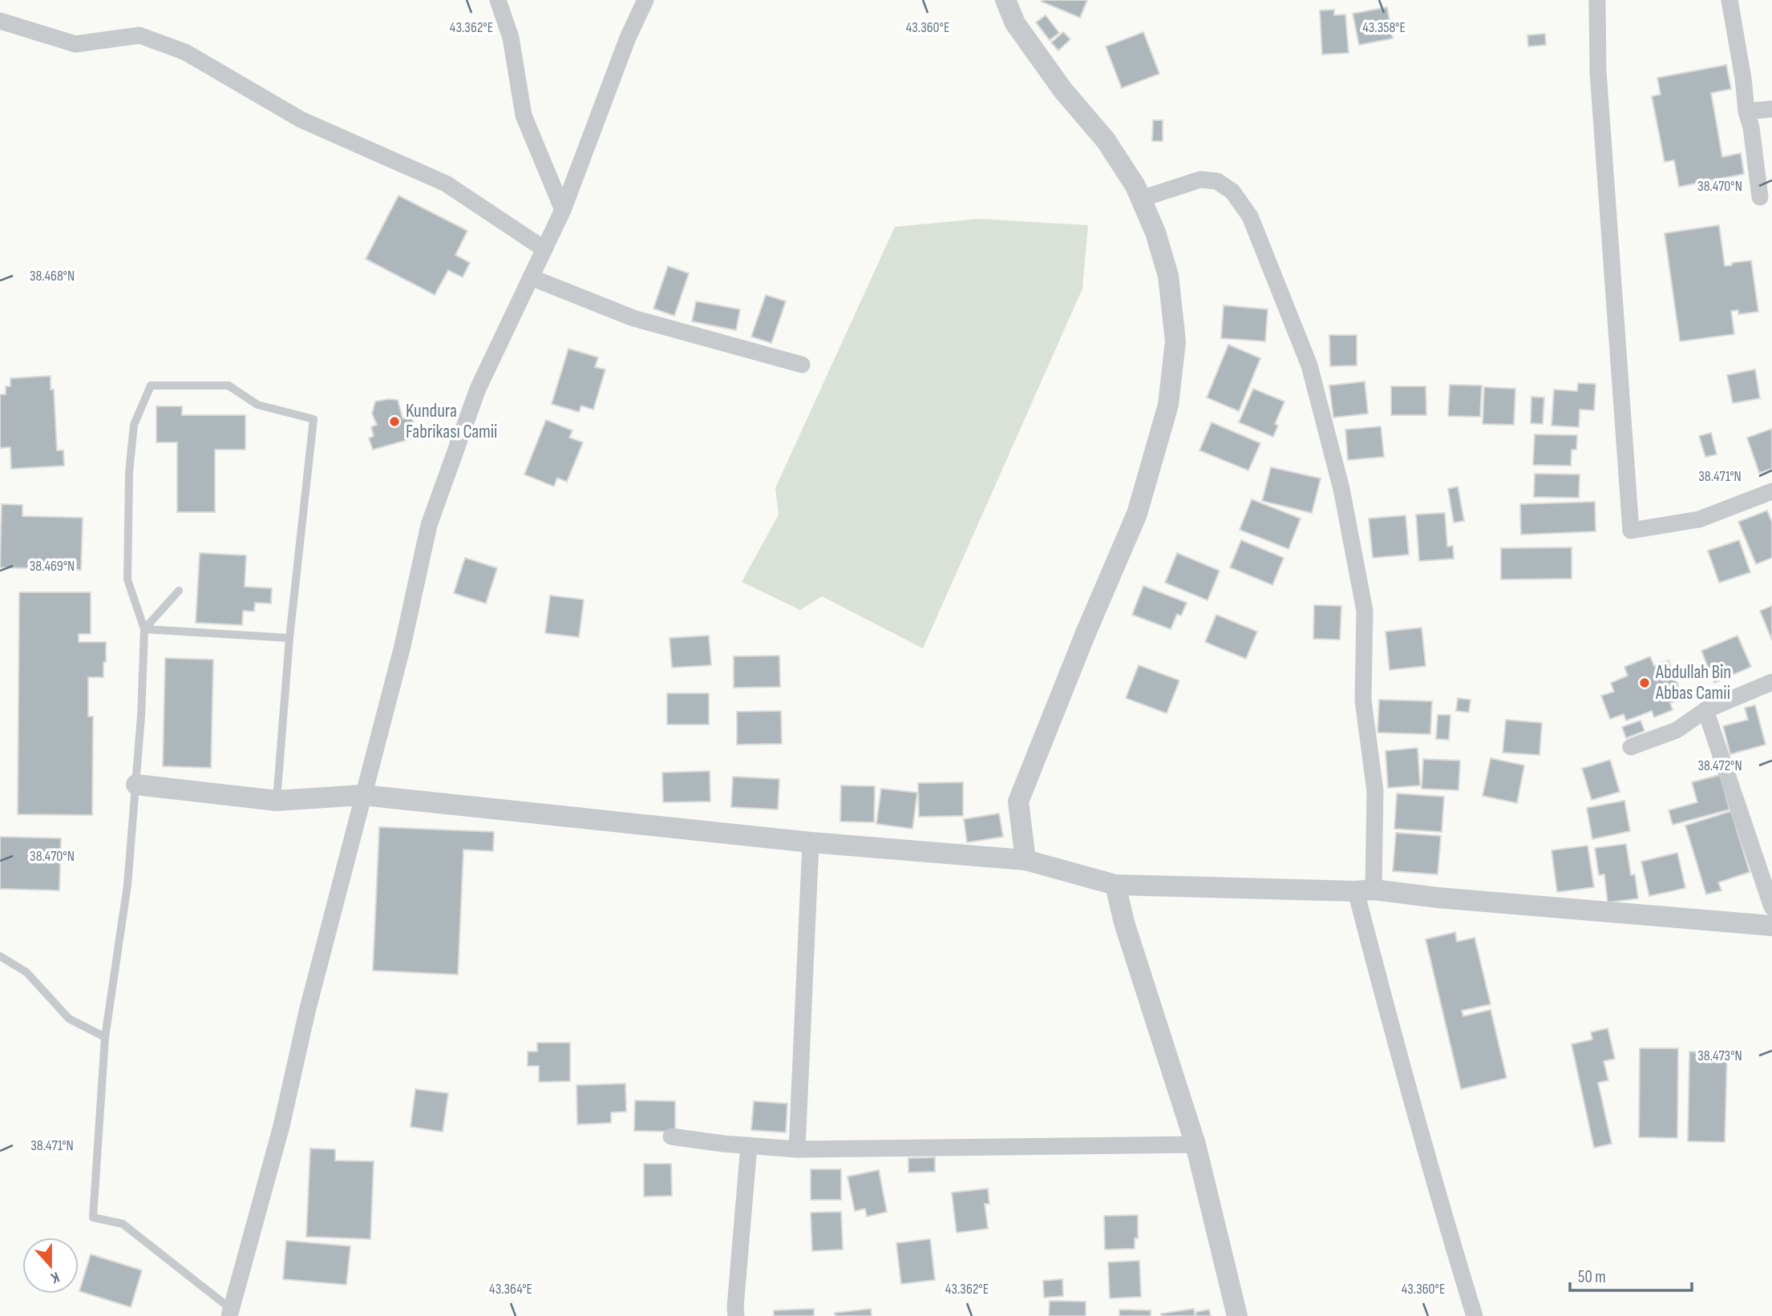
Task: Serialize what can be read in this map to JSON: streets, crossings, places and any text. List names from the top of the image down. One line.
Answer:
{"places":["Kundura Fabrikası Camii","Abdullah Bin Abbas Camii"],"scale_bar":"50 m","north":"bottom","coordinates":["43.362°E","43.360°E","43.358°E","38.470°N","38.468°N","38.471°N","38.469°N","38.472°N","38.473°N","43.364°E"]}
